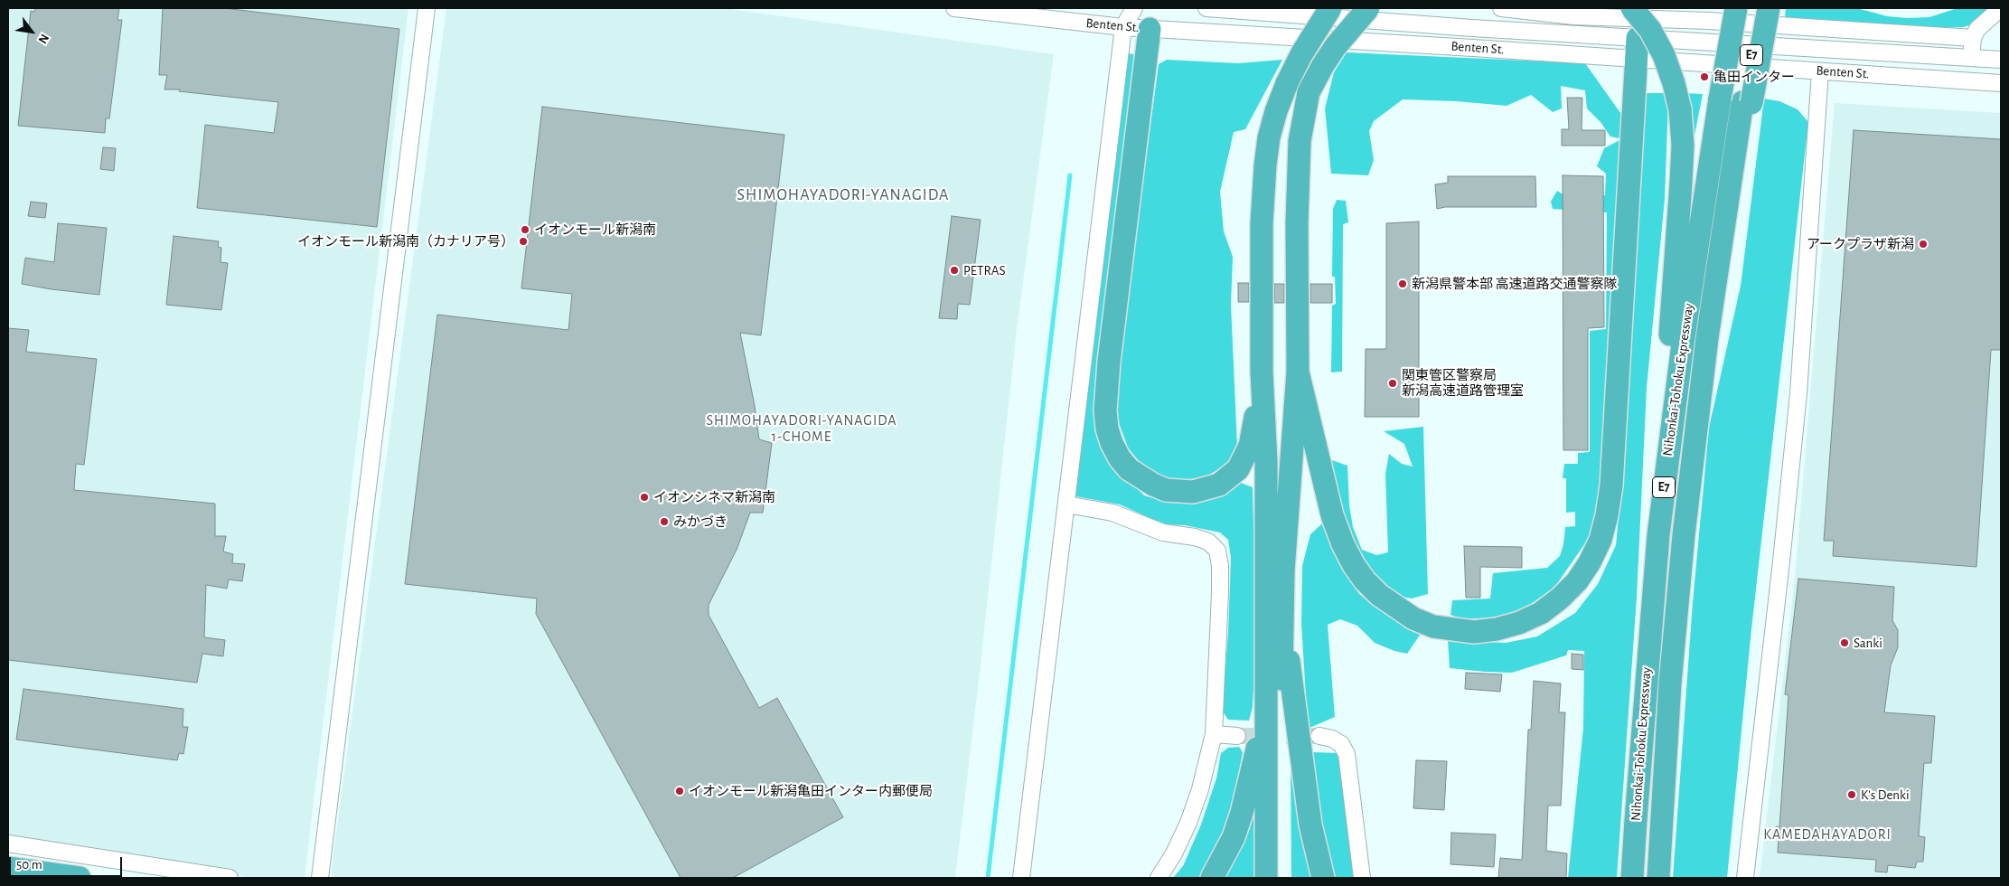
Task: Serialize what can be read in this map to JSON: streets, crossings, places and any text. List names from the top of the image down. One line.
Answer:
{"streets":{"highway":["E7","Nihonkai-Tohoku Expressway"],"street":["Benten St."]},"crossings":[["E7","Nihonkai-Tohoku Expressway"]],"districts":["SHIMOHAYADORI-YANAGIDA","SHIMOHAYADORI-YANAGIDA 1-CHOME","KAMEDAHAYADORI"],"places":["亀田インター","イオンモール新潟南","イオンモール新潟南（カナリア号）","アークプラザ新潟","PETRAS","新潟県警本部 高速道路交通警察隊","関東管区警察局 新潟高速道路管理室","イオンシネマ新潟南","みかづき","Sanki","イオンモール新潟亀田インター内郵便局","K's Denki"],"scale_bar":"50 m","north":"bottom right"}
